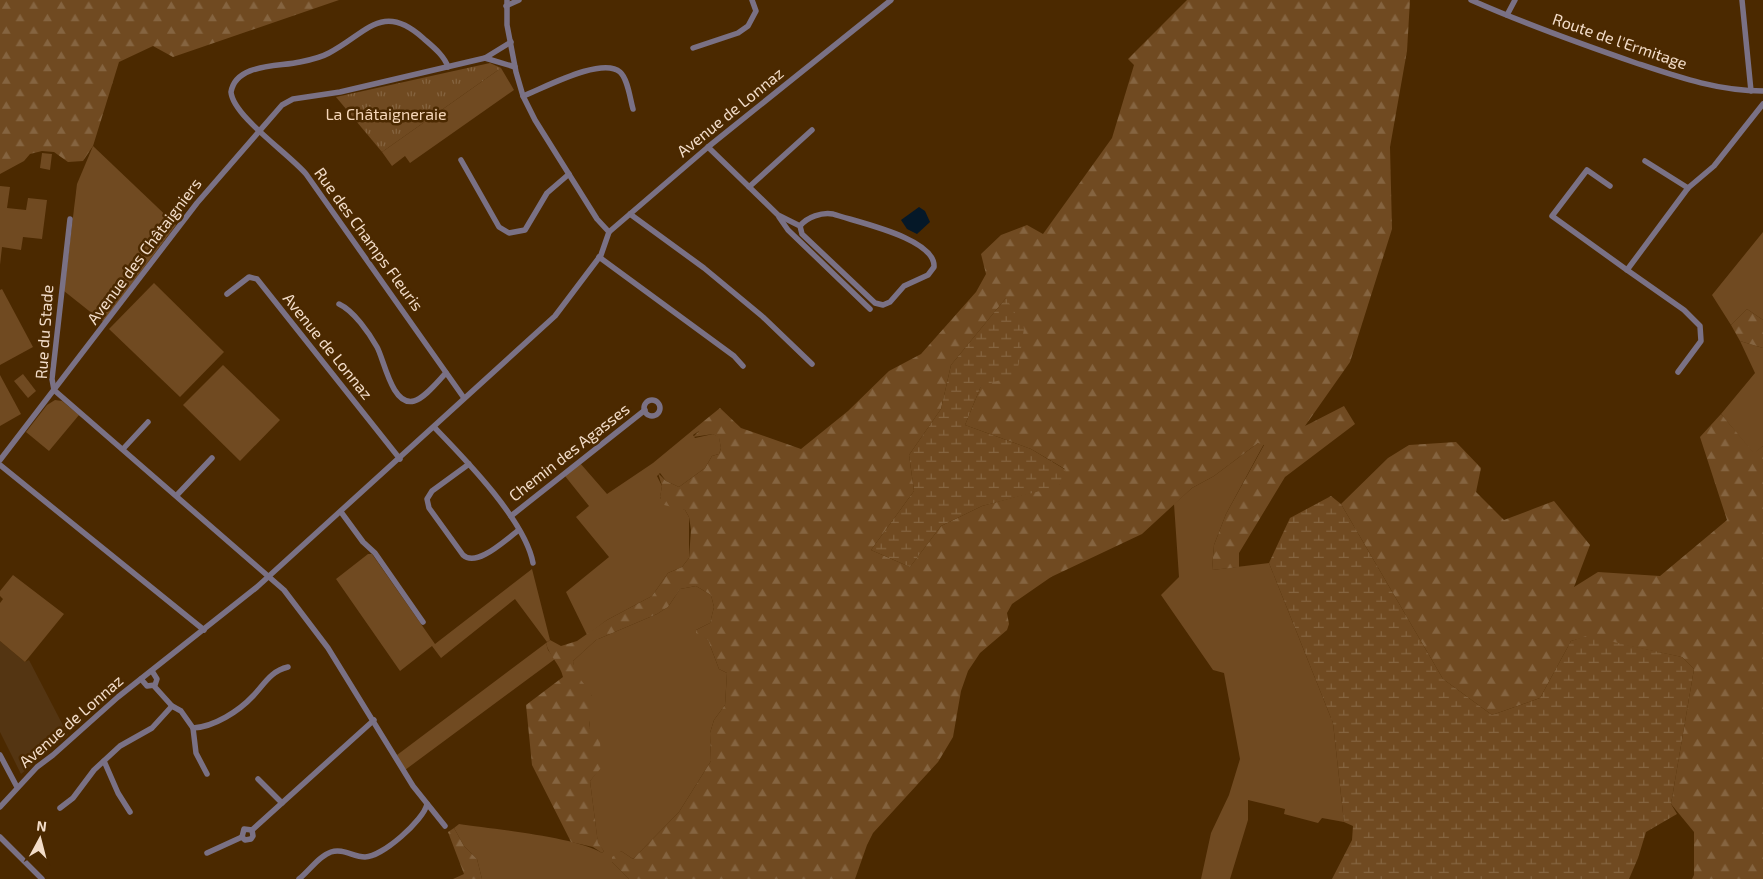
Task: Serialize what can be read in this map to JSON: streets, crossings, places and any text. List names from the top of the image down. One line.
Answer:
{"streets":{"street":["Route de l'Ermitage","Avenue de Lonnaz","Rue des Champs Fleuris","Avenue des Châtaigniers","Rue du Stade","Chemin des Agasses"]},"crossings":[["Avenue de Lonnaz","Rue des Champs Fleuris"],["Avenue de Lonnaz","Chemin des Agasses"],["Rue des Champs Fleuris","Avenue des Châtaigniers"],["Avenue des Châtaigniers","Rue du Stade"]],"parks":["La Châtaigneraie"],"north":"top"}
